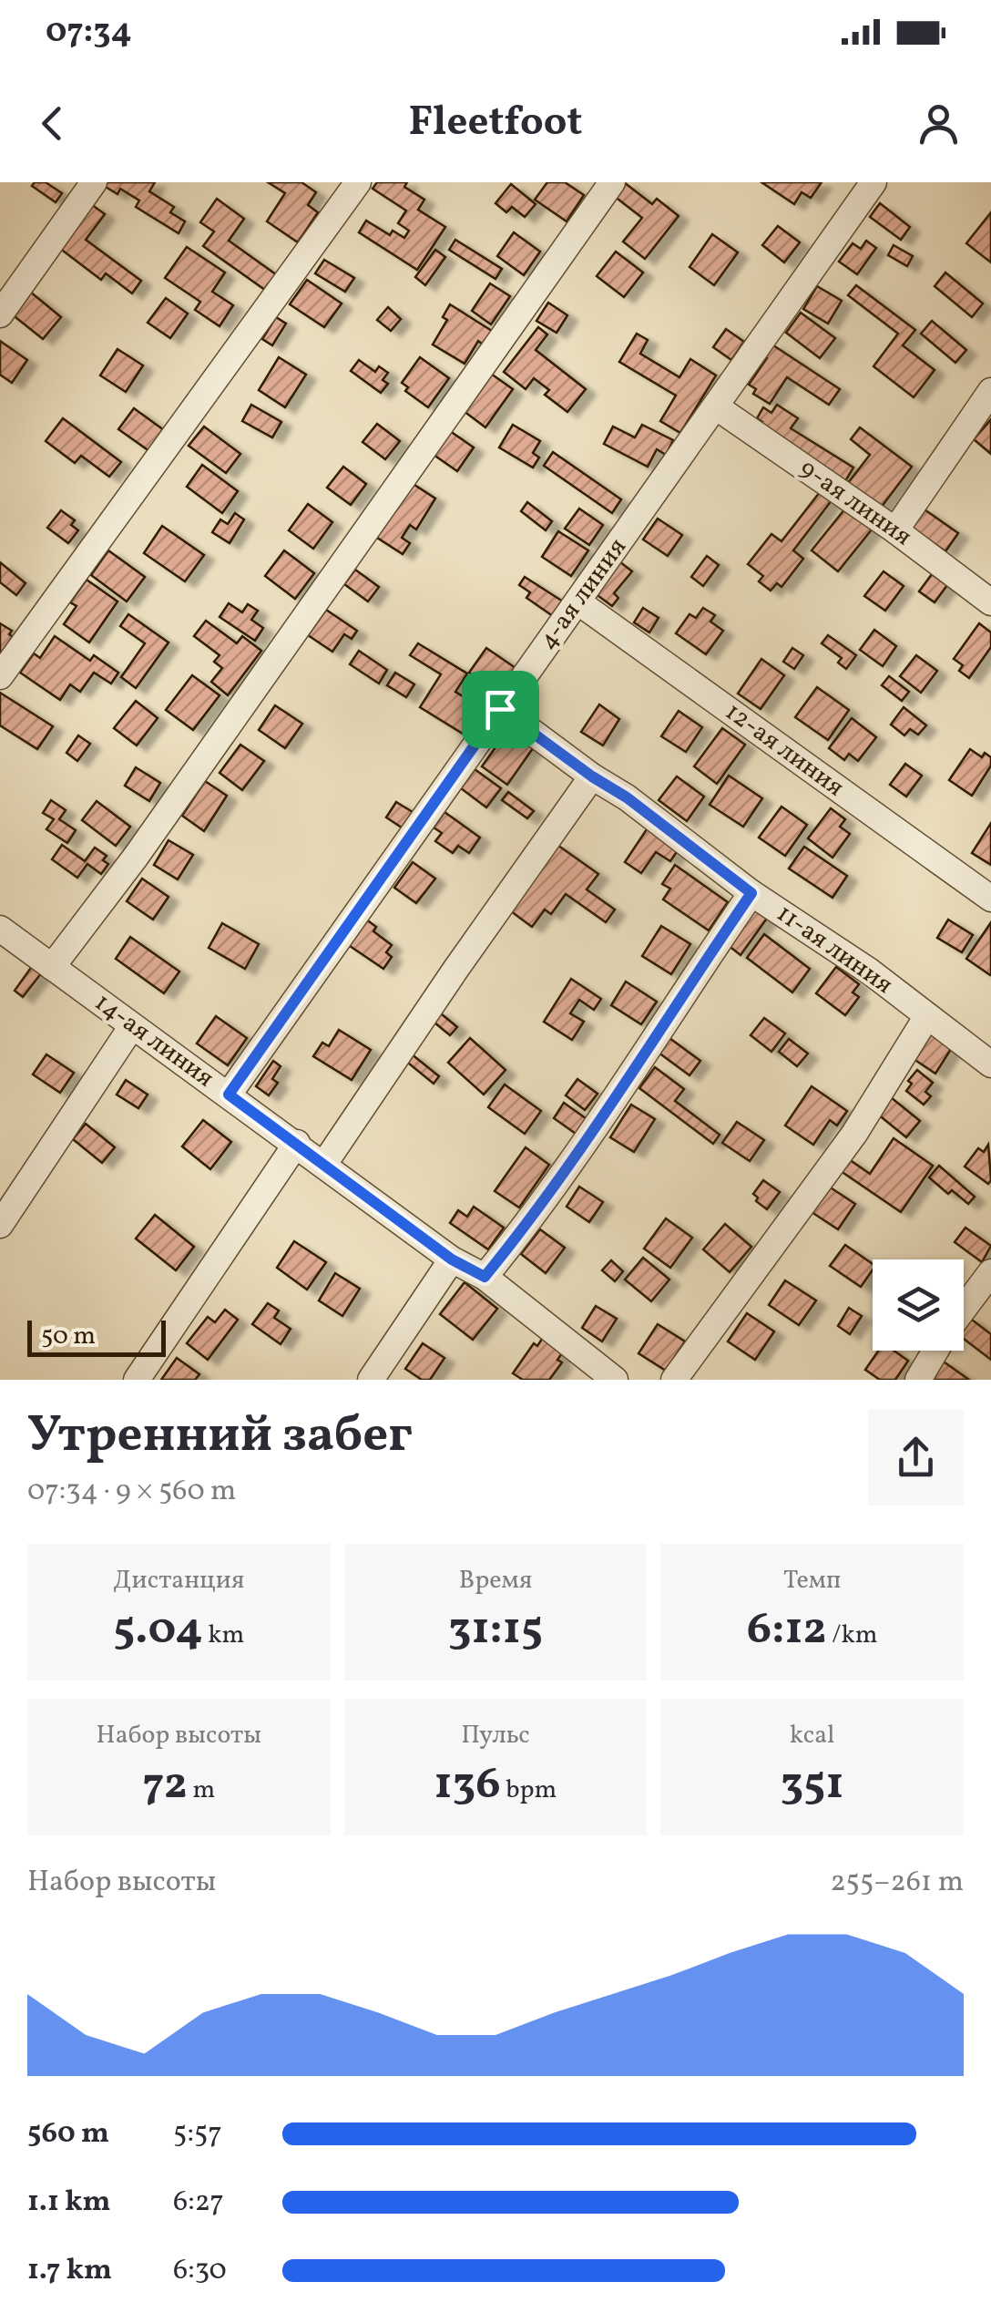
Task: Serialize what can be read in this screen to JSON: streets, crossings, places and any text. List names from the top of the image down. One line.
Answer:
{"streets":{"street":["9-ая линия","4-ая линия","12-ая линия","11-ая линия","14-ая линия"]},"crossings":[["9-ая линия","4-ая линия"],["4-ая линия","12-ая линия"],["4-ая линия","11-ая линия"],["4-ая линия","14-ая линия"]],"scale_bar":"50 m","page":{"status":"07:34","header":"Fleetfoot","scale":"50 m","heading":["Утренний забег","07:34 · 9 × 560 m"],"stats":[["Дистанция","5.04 km"],["Время","31:15"],["Темп","6:12 /km"],["Набор высоты","72 m"],["Пульс","136 bpm"],["kcal","351"]],"chart":["Набор высоты","255–261 m"],"list":[{"name":"560 m","note":"5:57"},{"name":"1.1 km","note":"6:27"},{"name":"1.7 km","note":"6:30"}]}}
